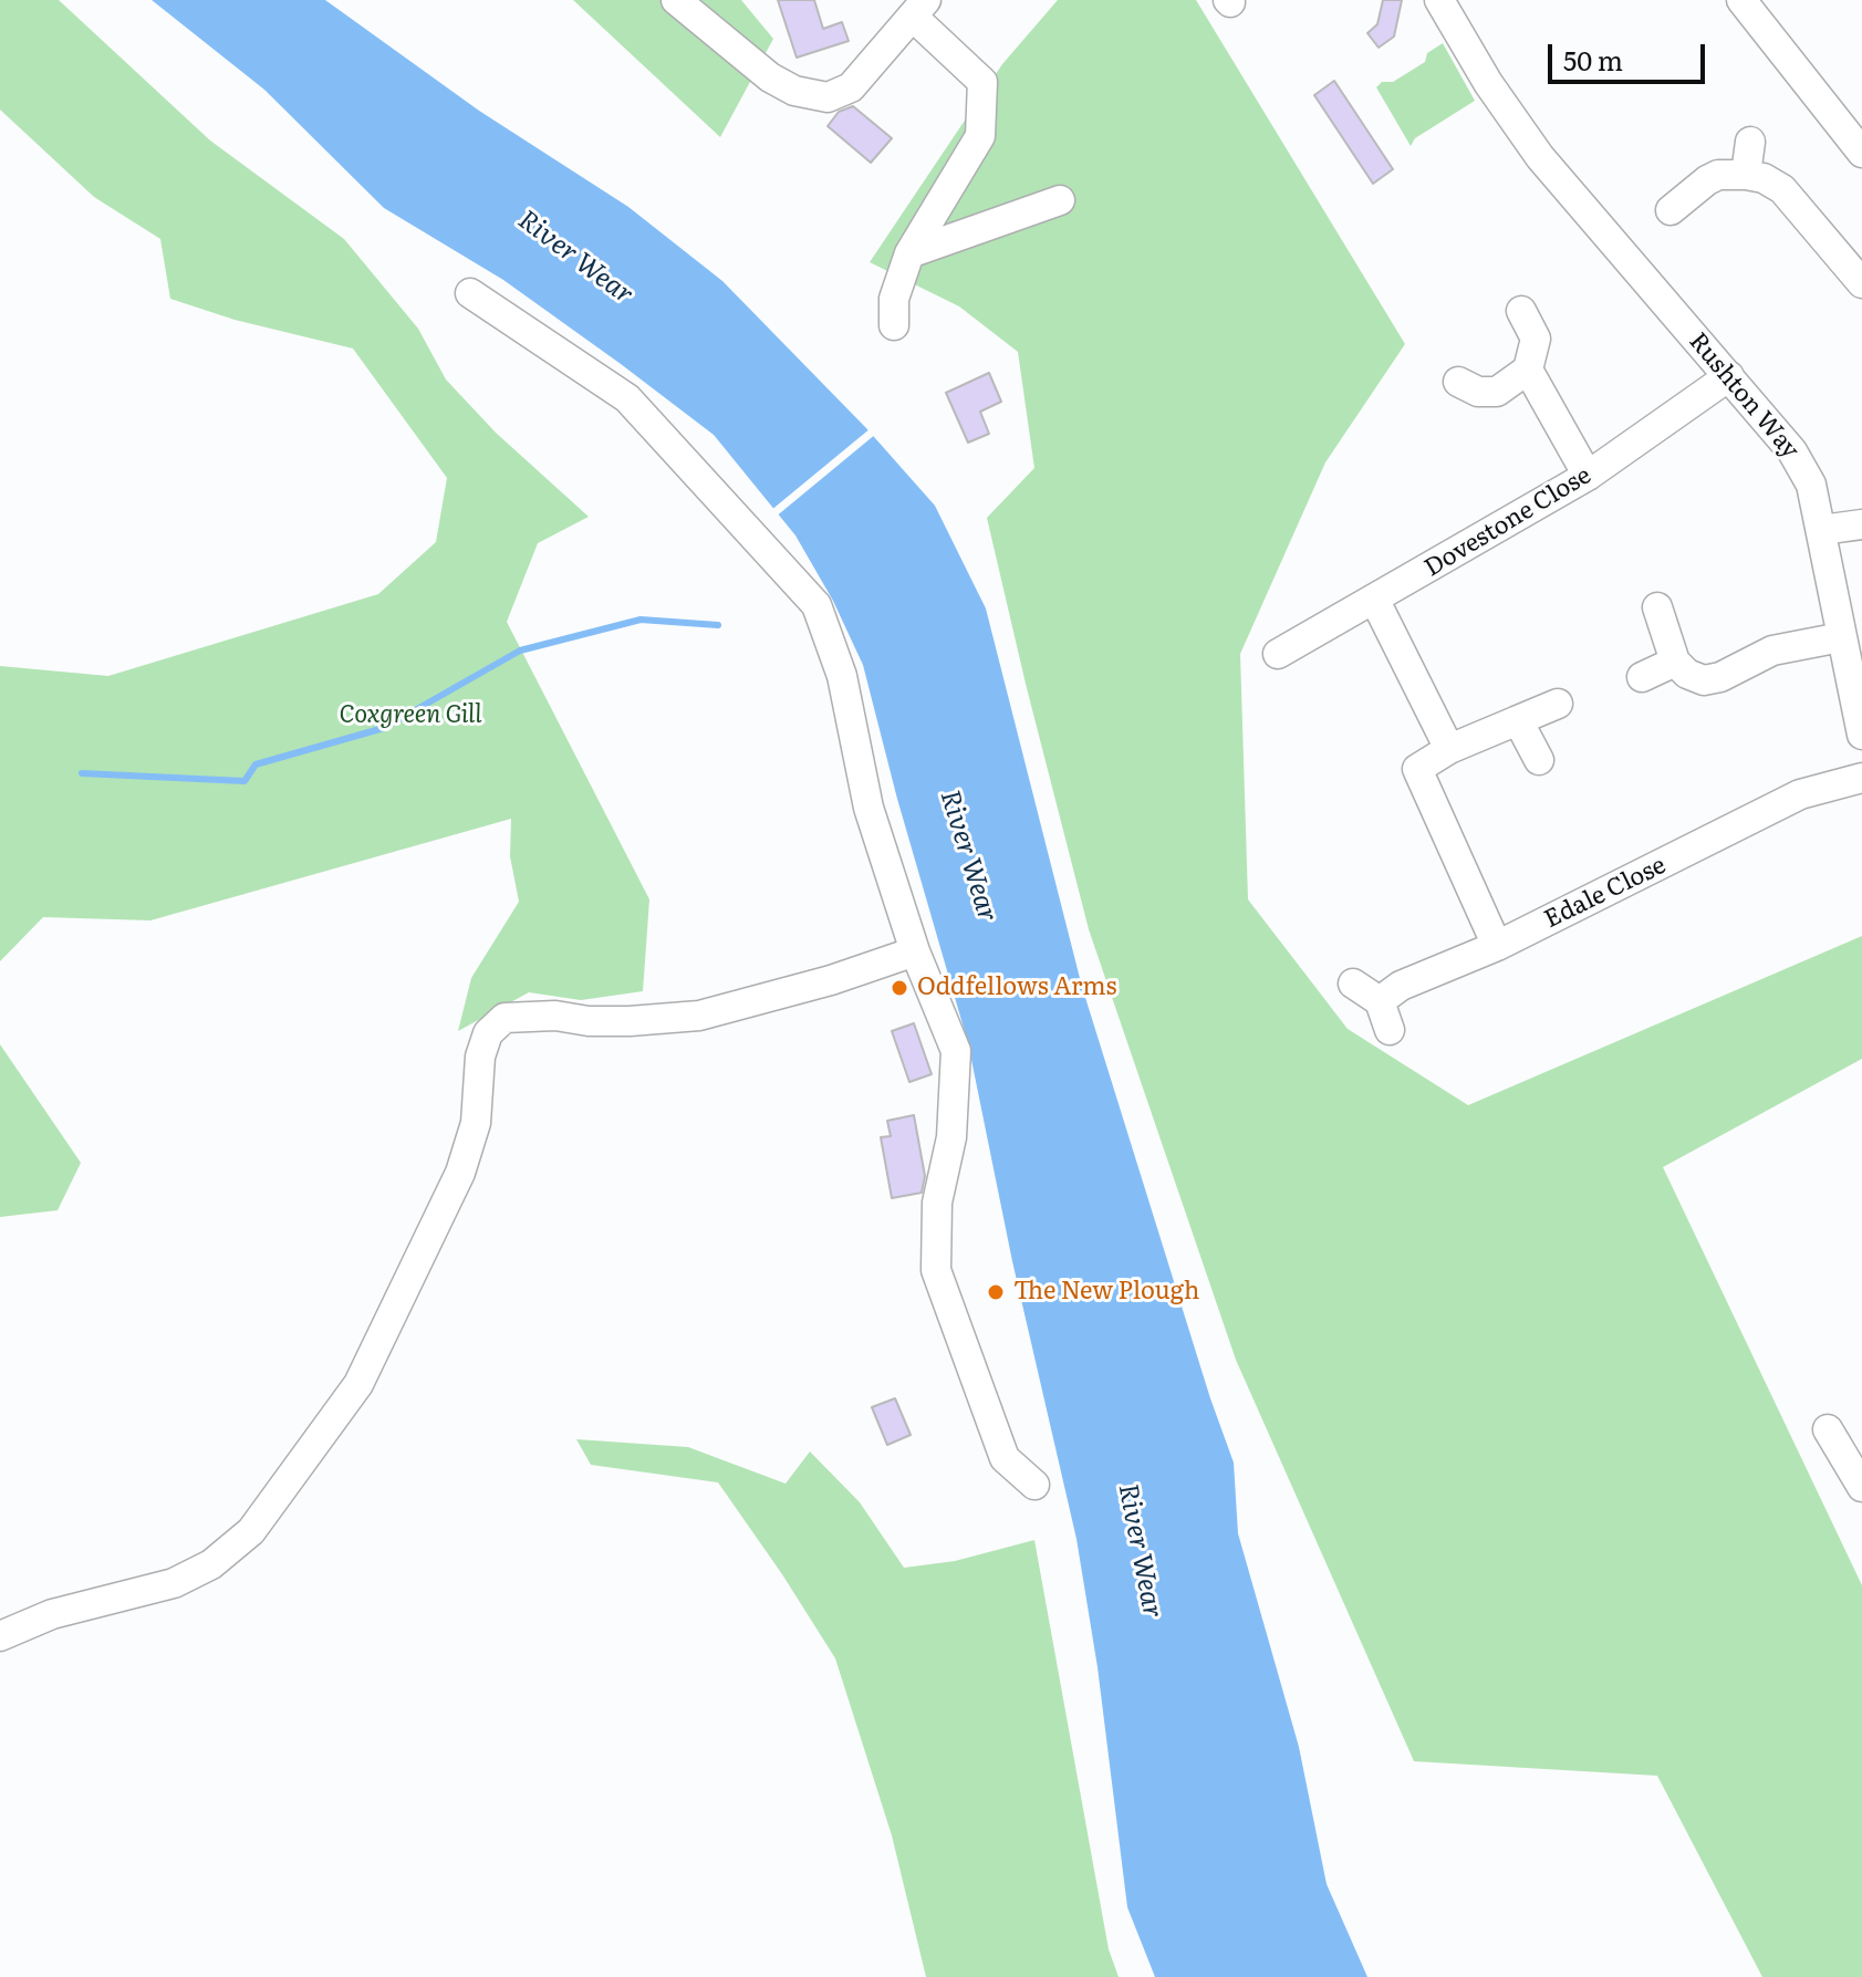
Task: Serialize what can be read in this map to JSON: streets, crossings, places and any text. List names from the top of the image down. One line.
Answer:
{"streets":{"street":["Rushton Way","Dovestone Close","Edale Close"]},"crossings":[["Rushton Way","Dovestone Close"]],"water":["River Wear"],"parks":["Coxgreen Gill"],"places":["Oddfellows Arms","The New Plough"],"scale_bar":"50 m"}
